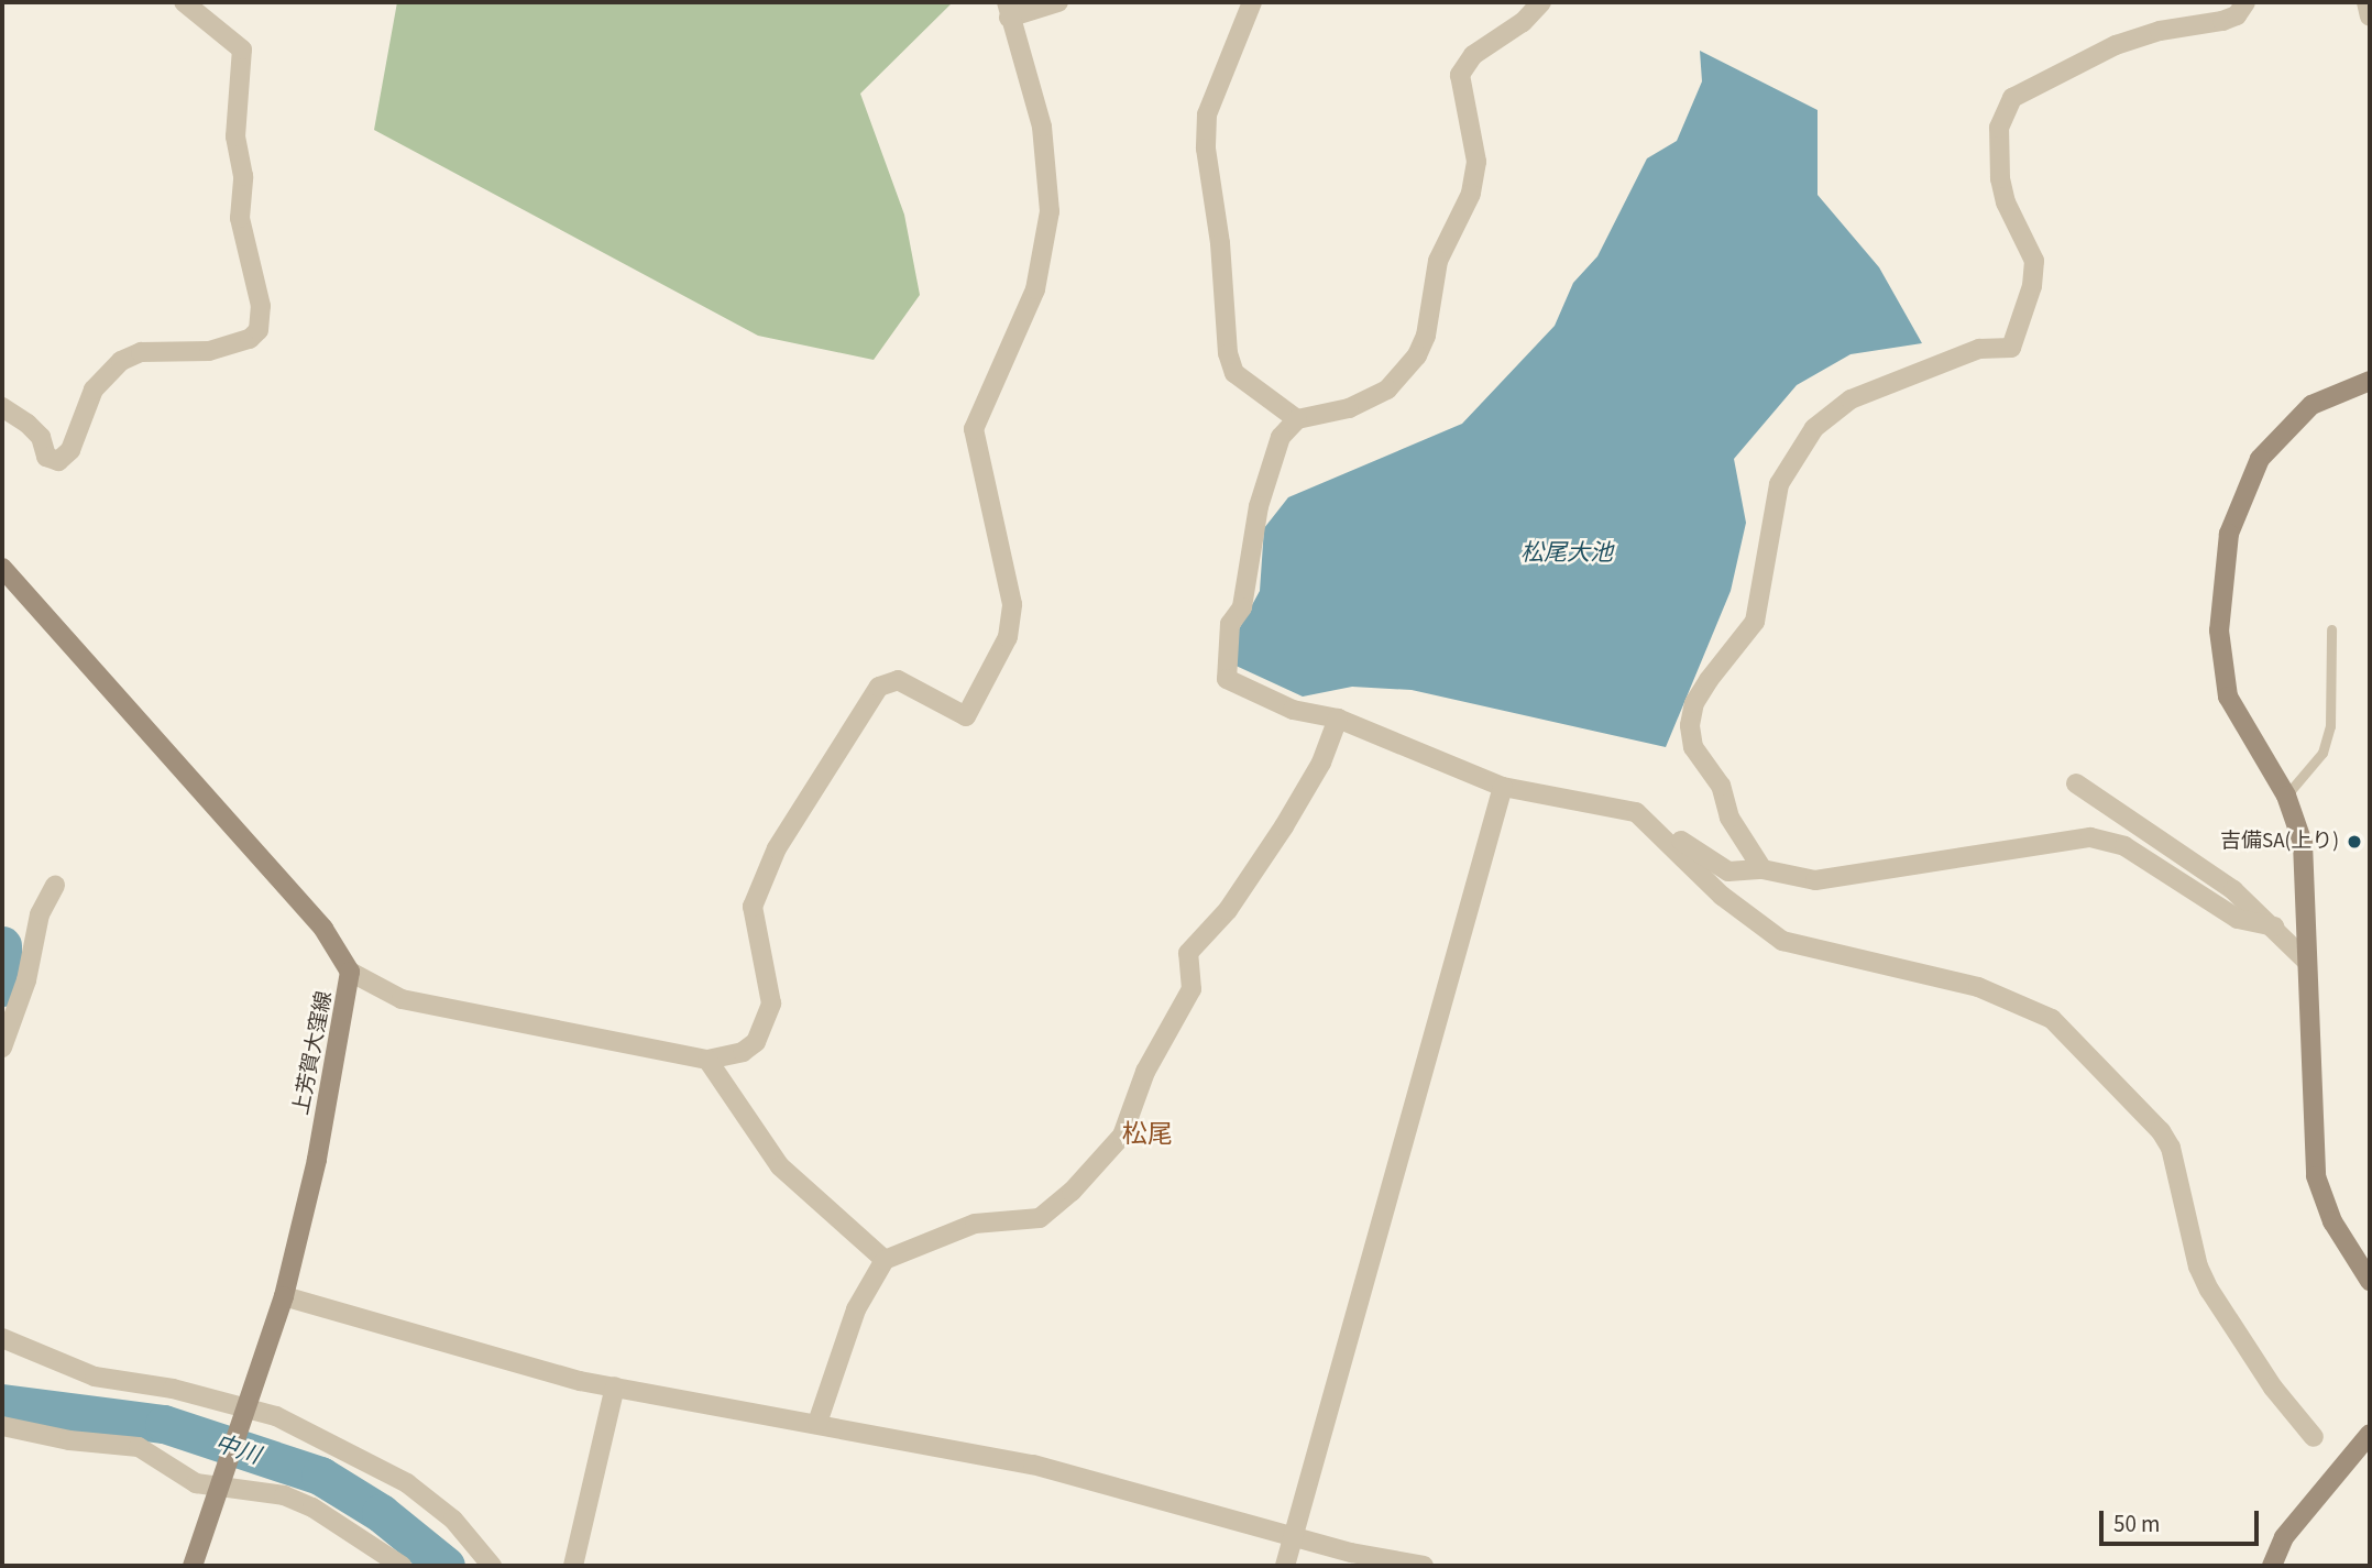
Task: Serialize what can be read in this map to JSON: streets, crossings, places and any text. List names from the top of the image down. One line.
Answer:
{"streets":{"street":["上芳賀大窪線"]},"districts":["松尾"],"water":["松尾大池","中川"],"places":["吉備SA(上り)"],"scale_bar":"50 m"}
